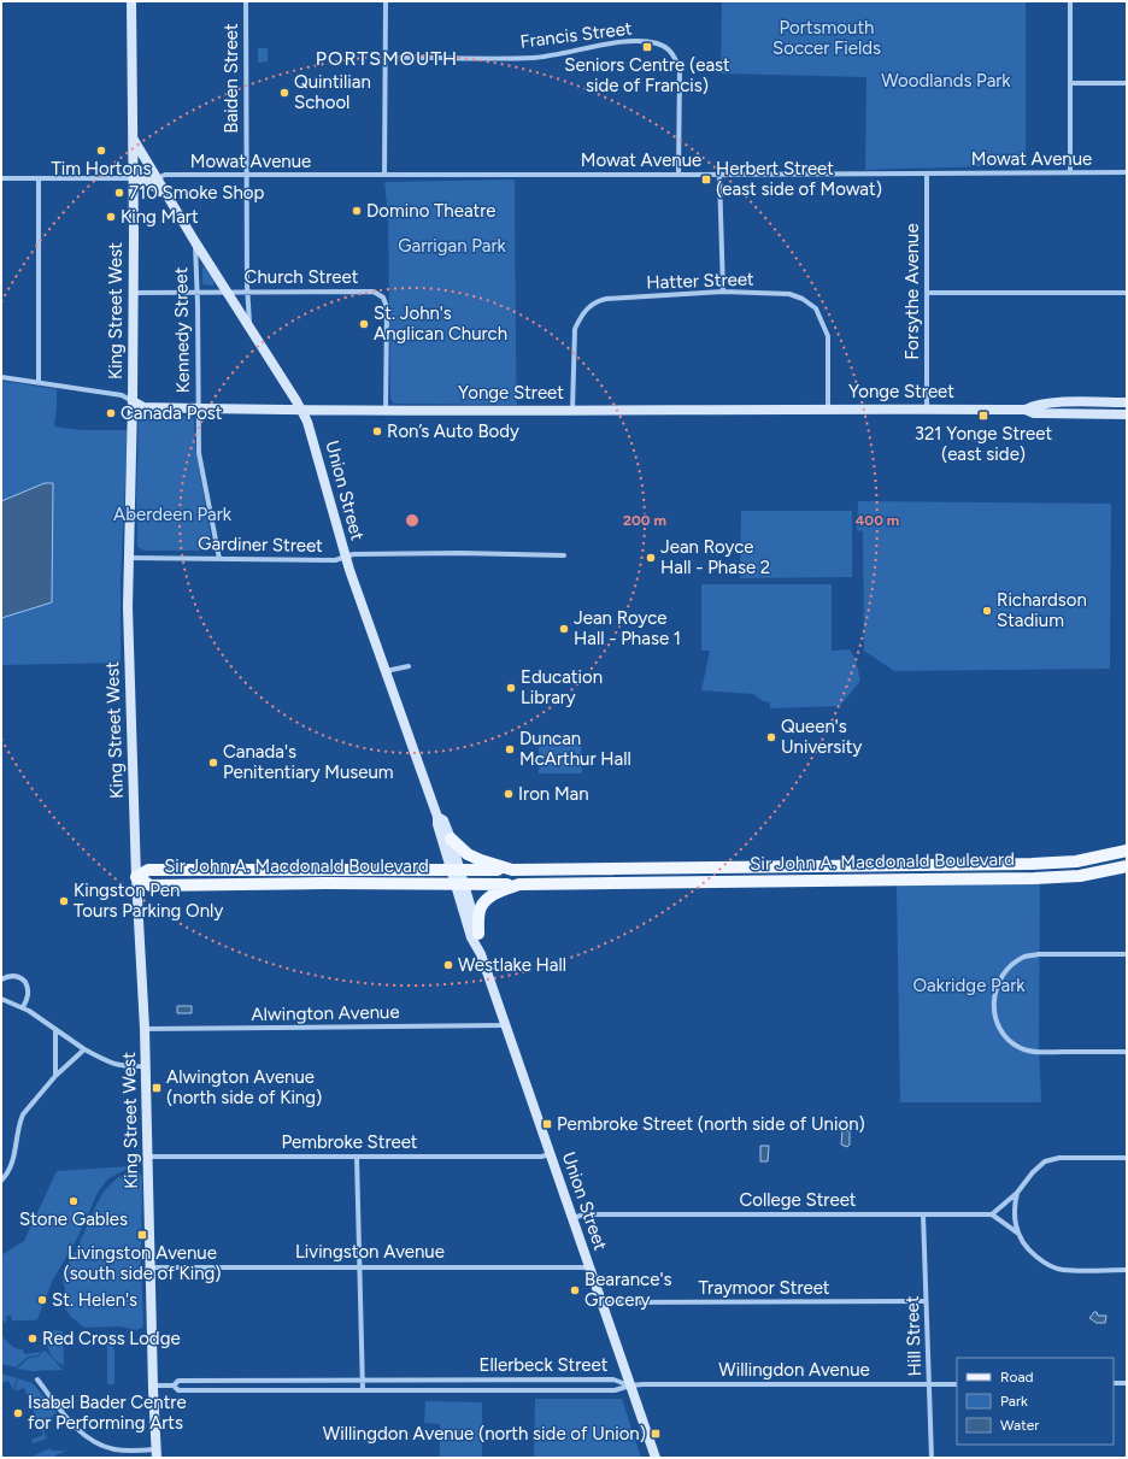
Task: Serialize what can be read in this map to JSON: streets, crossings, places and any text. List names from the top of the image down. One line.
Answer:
{"streets":{"main road":["King Street West","Yonge Street","Union Street","Sir John A. Macdonald Boulevard"],"street":["Francis Street","Baiden Street","Mowat Avenue","Church Street","Hatter Street","Forsythe Avenue","Kennedy Street","Gardiner Street","Alwington Avenue","Pembroke Street","College Street","Livingston Avenue","Traymoor Street","Hill Street","Ellerbeck Street","Willingdon Avenue"]},"crossings":[["Francis Street","Mowat Avenue"],["Baiden Street","Mowat Avenue"],["Baiden Street","Church Street"],["Baiden Street","Union Street"],["Mowat Avenue","Forsythe Avenue"],["Mowat Avenue","Union Street"],["Church Street","King Street West"],["Church Street","Kennedy Street"],["Church Street","Yonge Street"],["Church Street","Union Street"],["Hatter Street","Yonge Street"],["Forsythe Avenue","Yonge Street"],["King Street West","Yonge Street"],["King Street West","Union Street"],["King Street West","Gardiner Street"],["King Street West","Sir John A. Macdonald Boulevard"],["King Street West","Alwington Avenue"],["King Street West","Pembroke Street"],["King Street West","Livingston Avenue"],["King Street West","Ellerbeck Street"],["Kennedy Street","Yonge Street"],["Kennedy Street","Union Street"],["Kennedy Street","Gardiner Street"],["Yonge Street","Union Street"],["Union Street","Gardiner Street"],["Union Street","Sir John A. Macdonald Boulevard"],["Union Street","Alwington Avenue"],["Union Street","Pembroke Street"],["Union Street","College Street"],["Union Street","Livingston Avenue"],["Union Street","Traymoor Street"],["Union Street","Ellerbeck Street"],["Union Street","Willingdon Avenue"],["College Street","Hill Street"],["Traymoor Street","Hill Street"],["Hill Street","Willingdon Avenue"],["Ellerbeck Street","Willingdon Avenue"]],"districts":["PORTSMOUTH"],"parks":["Portsmouth Soccer Fields","Woodlands Park","Garrigan Park","Aberdeen Park","Oakridge Park"],"places":{"transit":["Seniors Centre (east side of Francis)","Herbert Street (east side of Mowat)","321 Yonge Street (east side)","Alwington Avenue (north side of King)","Pembroke Street (north side of Union)","Livingston Avenue (south side of King)","Willingdon Avenue (north side of Union)"],"other":["Quintilian School","Tim Hortons","710 Smoke Shop","Domino Theatre","King Mart","St. John's Anglican Church","Canada Post","Ron’s Auto Body","Jean Royce Hall - Phase 2","Richardson Stadium","Jean Royce Hall - Phase 1","Education Library","Queen's University","Duncan McArthur Hall","Canada's Penitentiary Museum","Iron Man","Kingston Pen Tours Parking Only","Westlake Hall","Stone Gables","Bearance's Grocery","St. Helen's","Red Cross Lodge","Isabel Bader Centre for Performing Arts"]},"legend":["Road","Park","Water"],"rings":["200 m","400 m"]}
